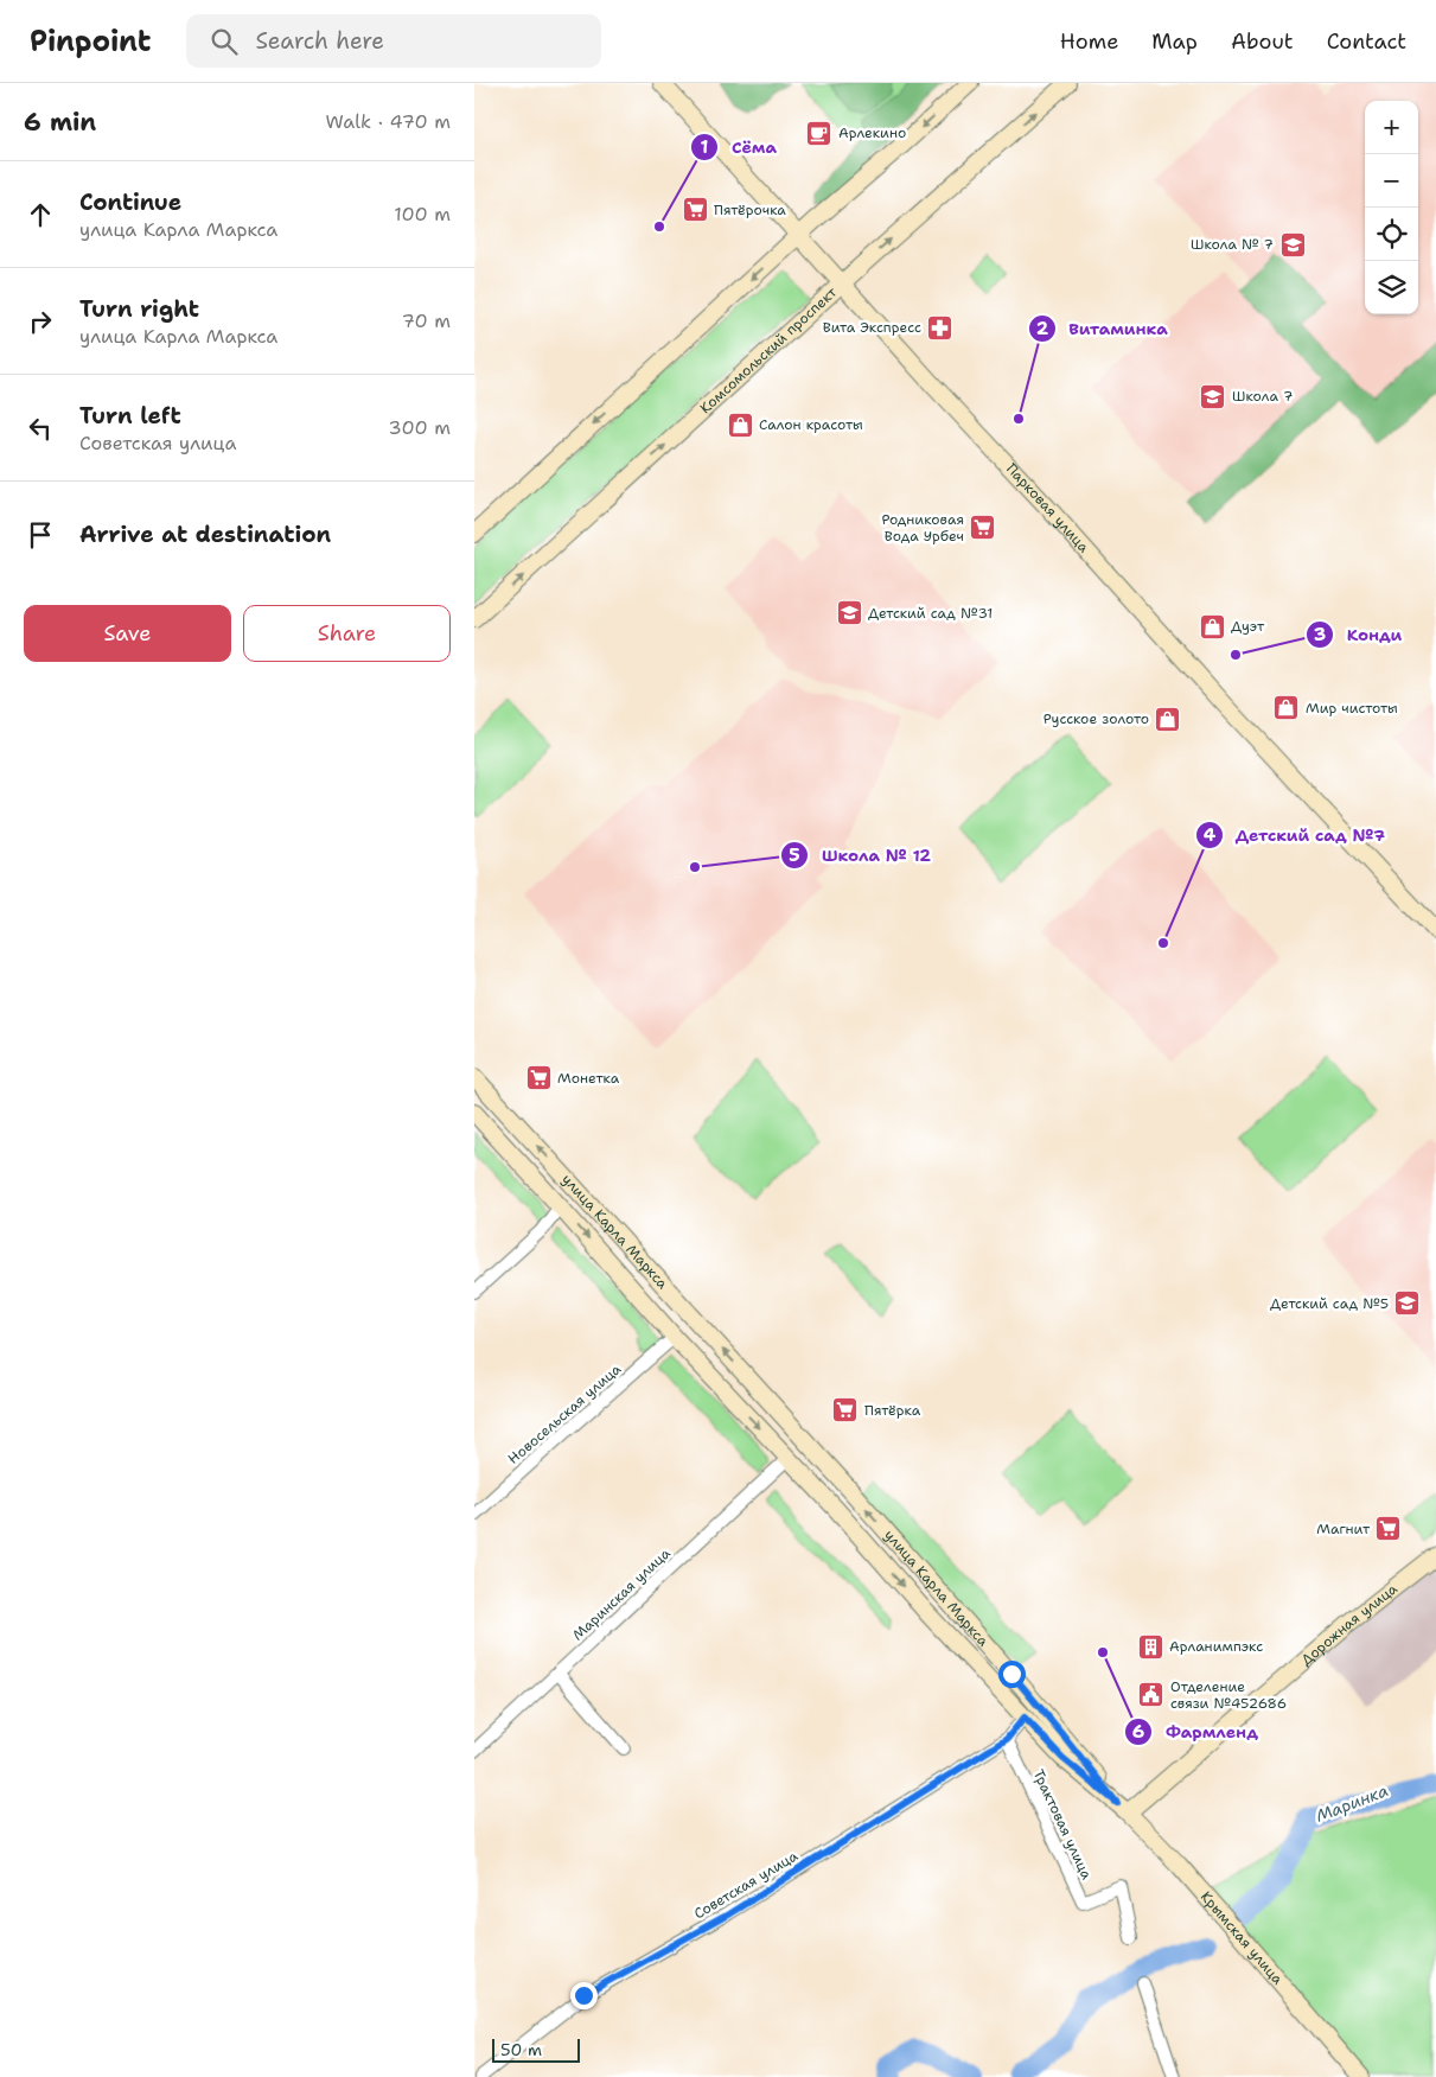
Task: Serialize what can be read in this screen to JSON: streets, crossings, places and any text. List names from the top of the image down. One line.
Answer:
{"streets":{"main road":["Комсомольский проспект","Парковая улица","улица Карла Маркса","Дорожная улица","Крымская улица"],"street":["Новосельская улица","Маринская улица","Трактовая улица","Советская улица"]},"crossings":[["Комсомольский проспект","Парковая улица"],["улица Карла Маркса","Новосельская улица"],["улица Карла Маркса","Маринская улица"],["улица Карла Маркса","Дорожная улица"],["улица Карла Маркса","Советская улица"],["улица Карла Маркса","Крымская улица"],["Дорожная улица","Крымская улица"],["Трактовая улица","Советская улица"]],"water":["Маринка"],"places":{"cafe":["Арлекино"],"supermarket":["Пятёрочка","Родниковая Вода Урбеч","Монетка","Пятёрка","Магнит"],"other":["Сёма","Витаминка","Конди","Школа № 12","Детский сад №7","Фармленд"],"school or university":["Школа № 7","Школа 7","Детский сад №31","Детский сад №5"],"pharmacy":["Вита Экспресс"],"shop":["Салон красоты","Дуэт","Мир чистоты","Русское золото"],"building":["Арланимпэкс"],"public building":["Отделение связи №452686"]},"scale_bar":"50 m","page":{"header":"Pinpoint","search":"Search here","nav":["Home","Map","About","Contact"],"heading":["6 min","Walk · 470 m"],"map_buttons":["+","−"],"list":[["Continue","улица Карла Маркса","100 m"],["Turn right","улица Карла Маркса","70 m"],["Turn left","Советская улица","300 m"],"Arrive at destination"],"buttons":["Save","Share"],"scale":"50 m"}}
